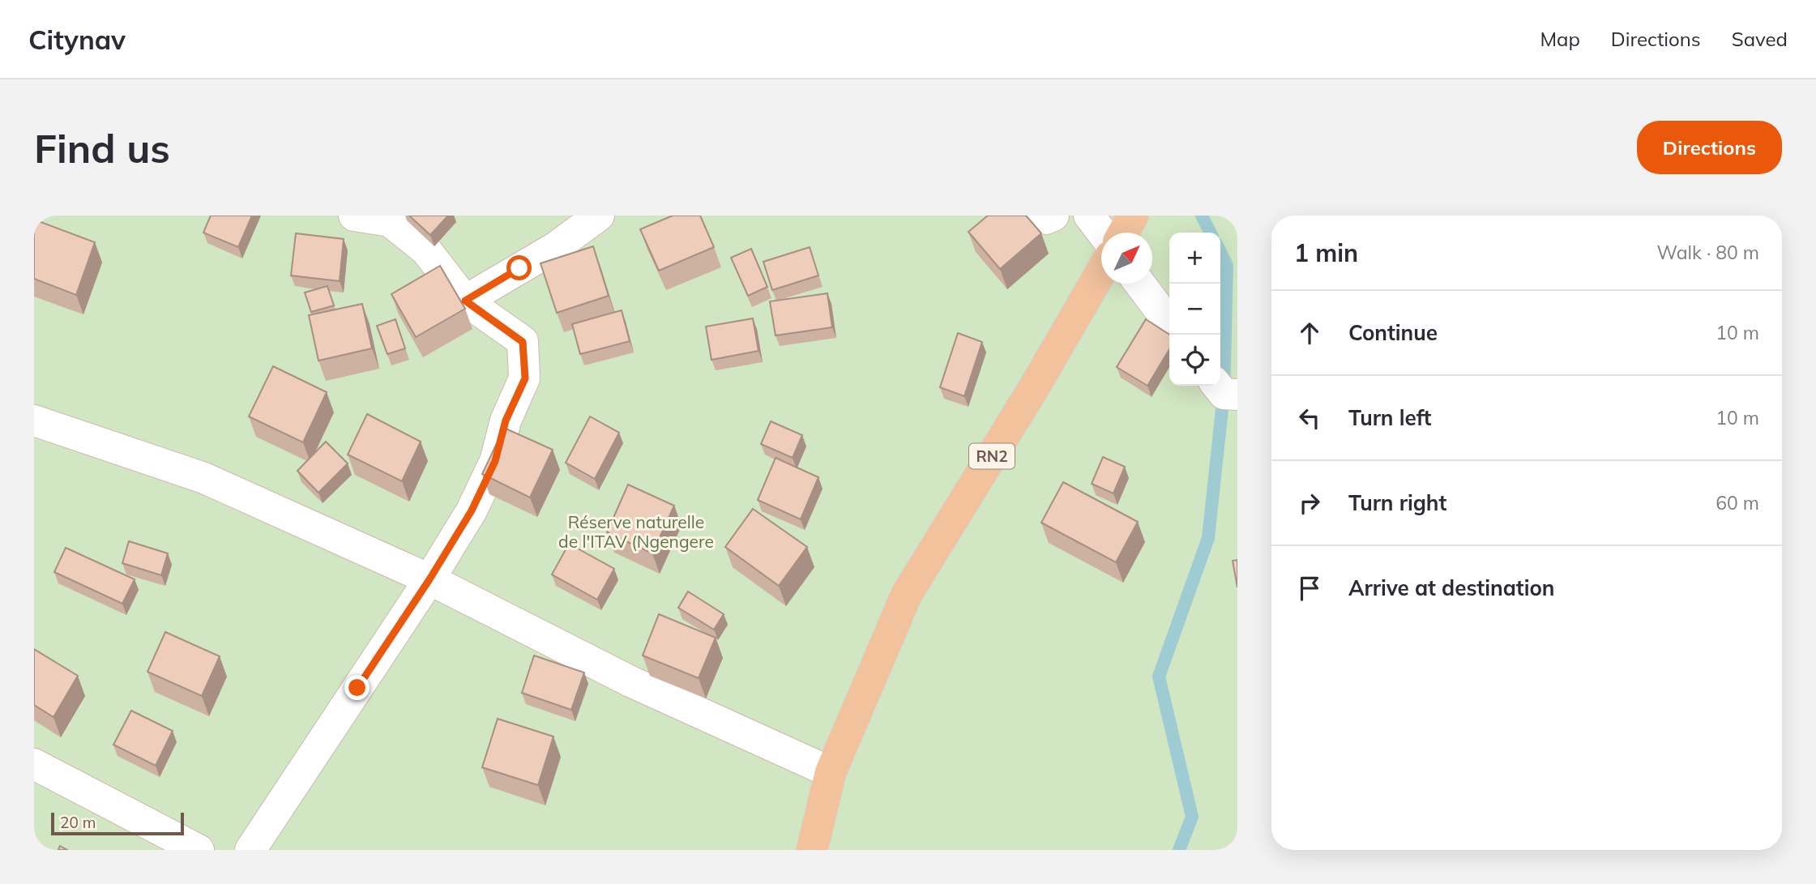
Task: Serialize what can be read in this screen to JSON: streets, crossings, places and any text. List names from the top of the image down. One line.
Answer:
{"streets":{"highway":["RN2"]},"parks":["Réserve naturelle de l'ITAV (Ngengere"],"scale_bar":"20 m","north":"top right","page":{"header":"Citynav","nav":["Map","Directions","Saved"],"buttons":"Directions","title":"Find us","heading":["1 min","Walk · 80 m"],"map_buttons":["+","−"],"list":[["Continue","10 m"],["Turn left","10 m"],["Turn right","60 m"],"Arrive at destination"],"scale":"20 m"}}
